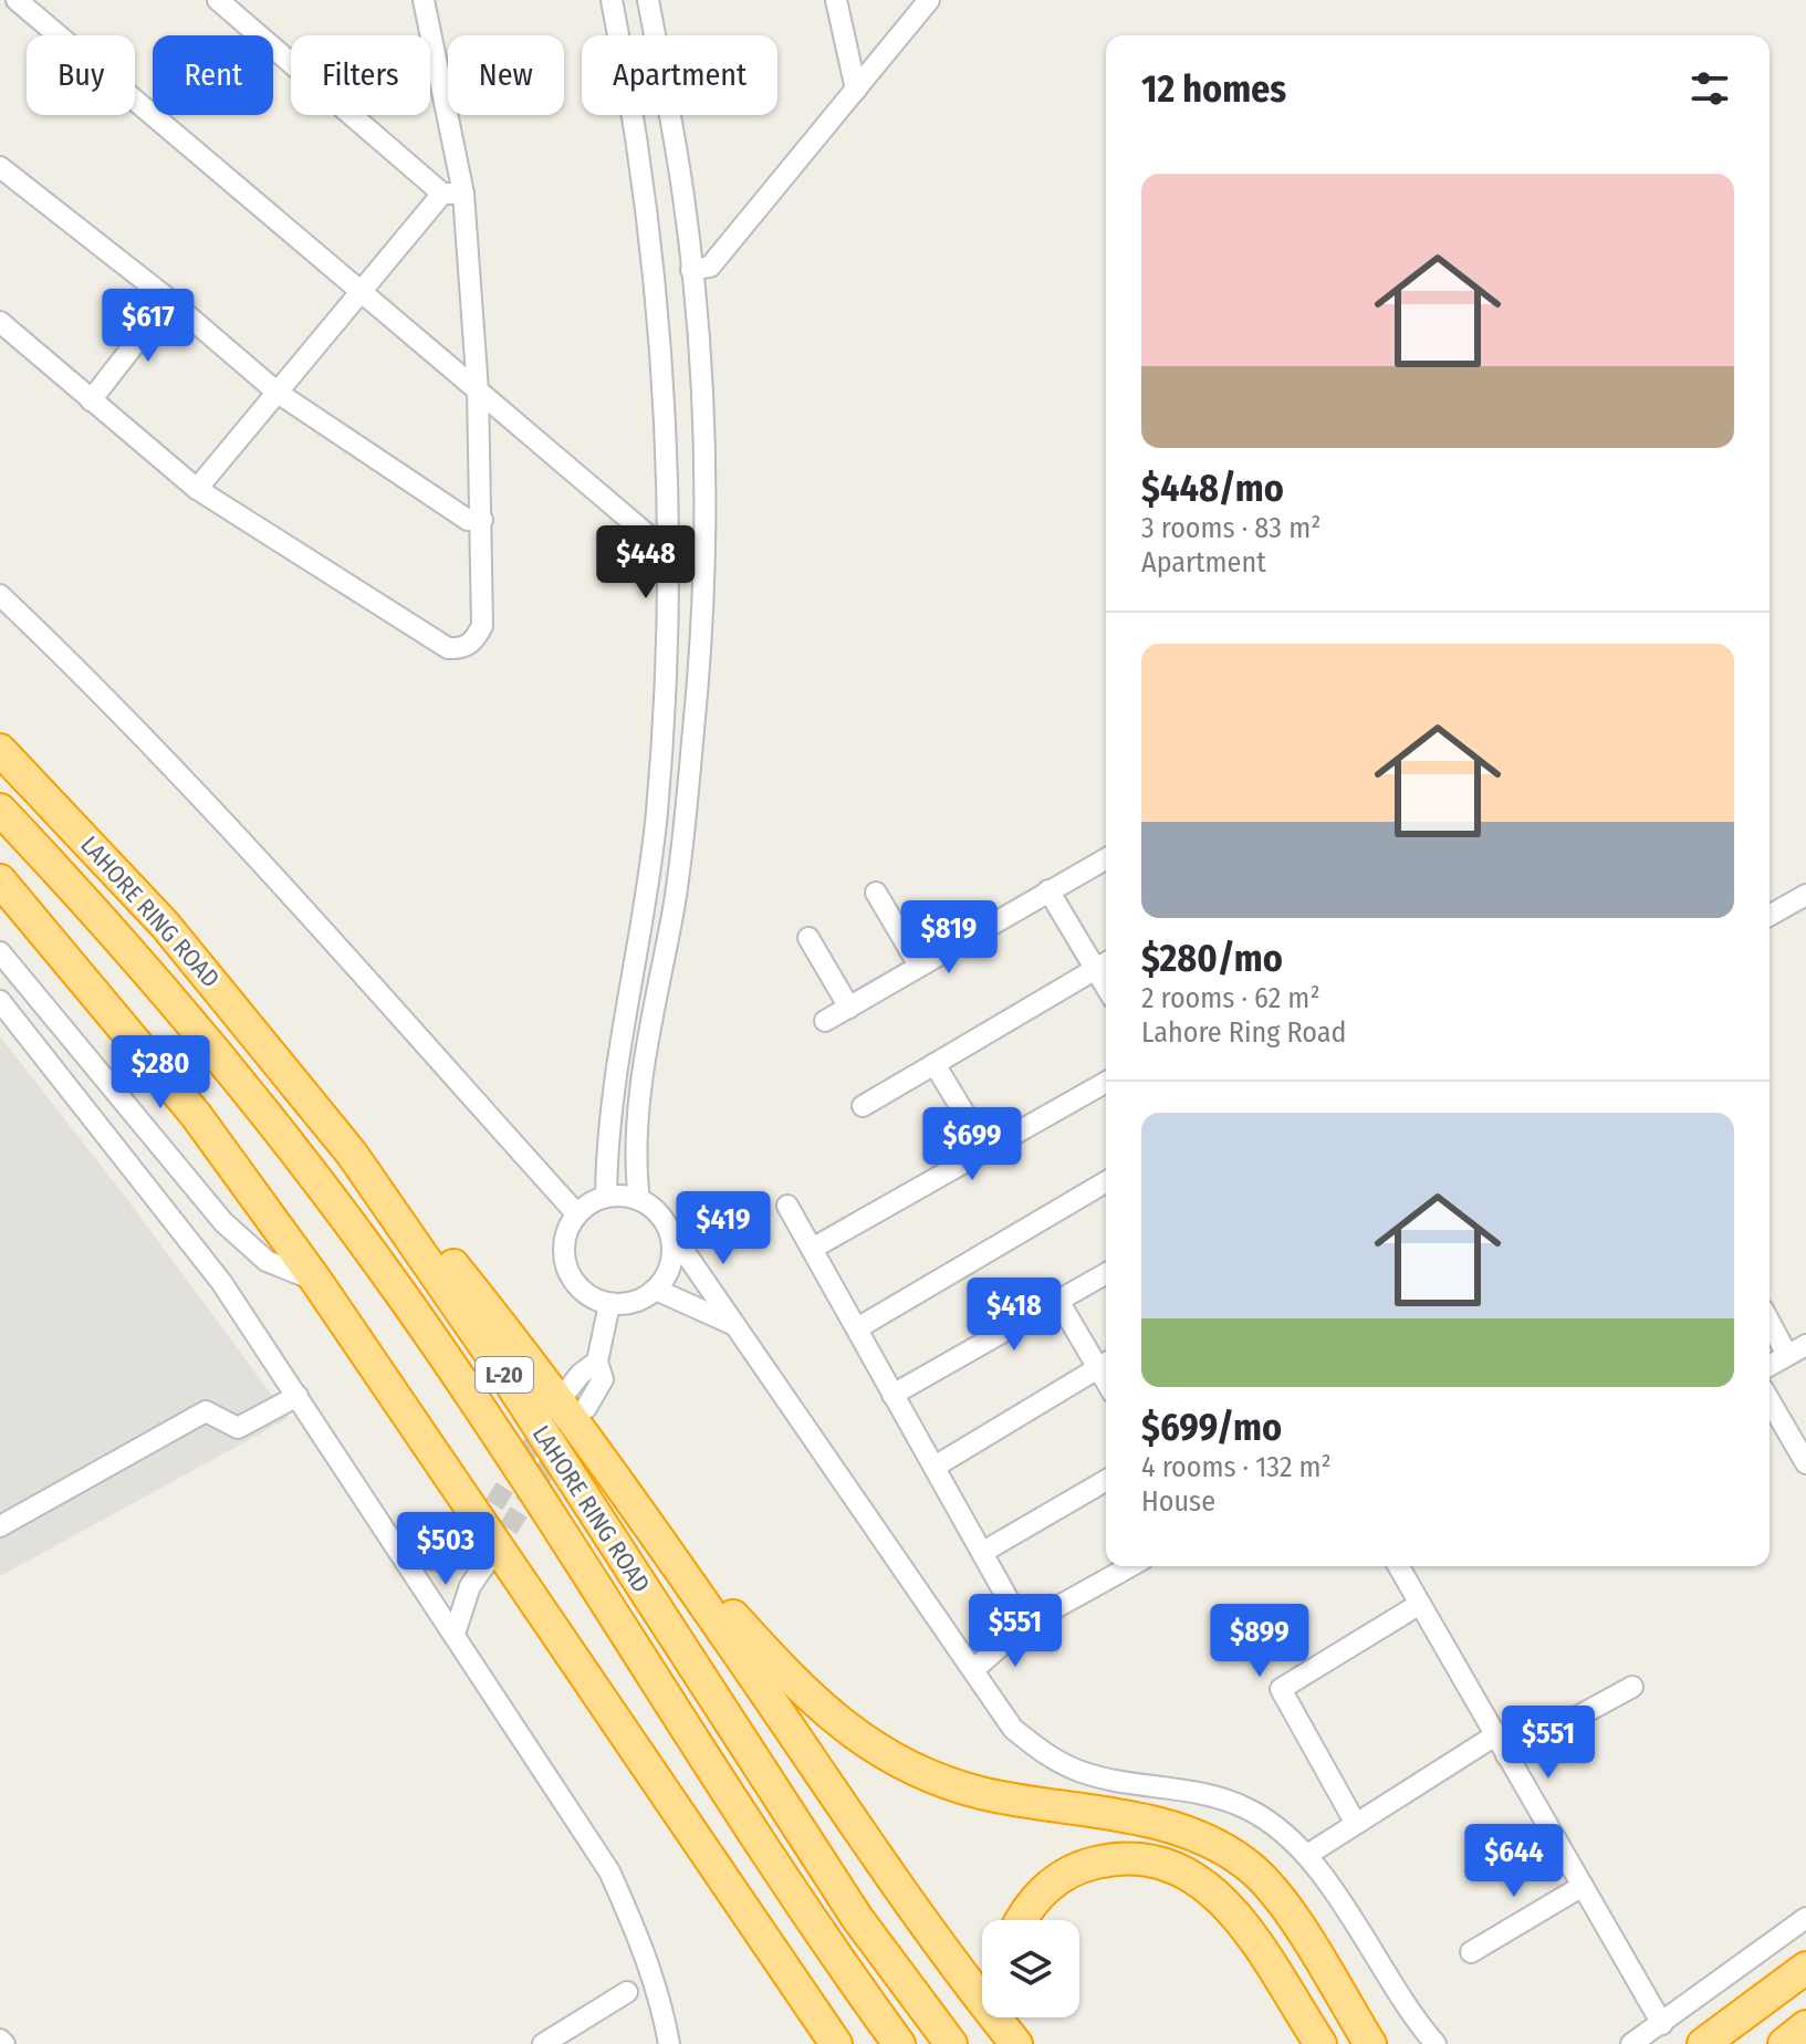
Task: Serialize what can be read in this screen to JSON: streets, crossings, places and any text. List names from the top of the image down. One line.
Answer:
{"streets":{"highway":["LAHORE RING ROAD","L-20"]},"page":{"chip":["Buy","Rent","Filters","New","Apartment"],"heading":"12 homes","list":[{"name":"$448/mo","note":"3 rooms · 83 m² · Apartment"},{"name":"$280/mo","note":"2 rooms · 62 m² · Lahore Ring Road"},{"name":"$699/mo","note":"4 rooms · 132 m² · House"}],"price":["$617","$448","$819","$280","$699","$419","$418","$503","$551","$899","$551","$644"]}}
